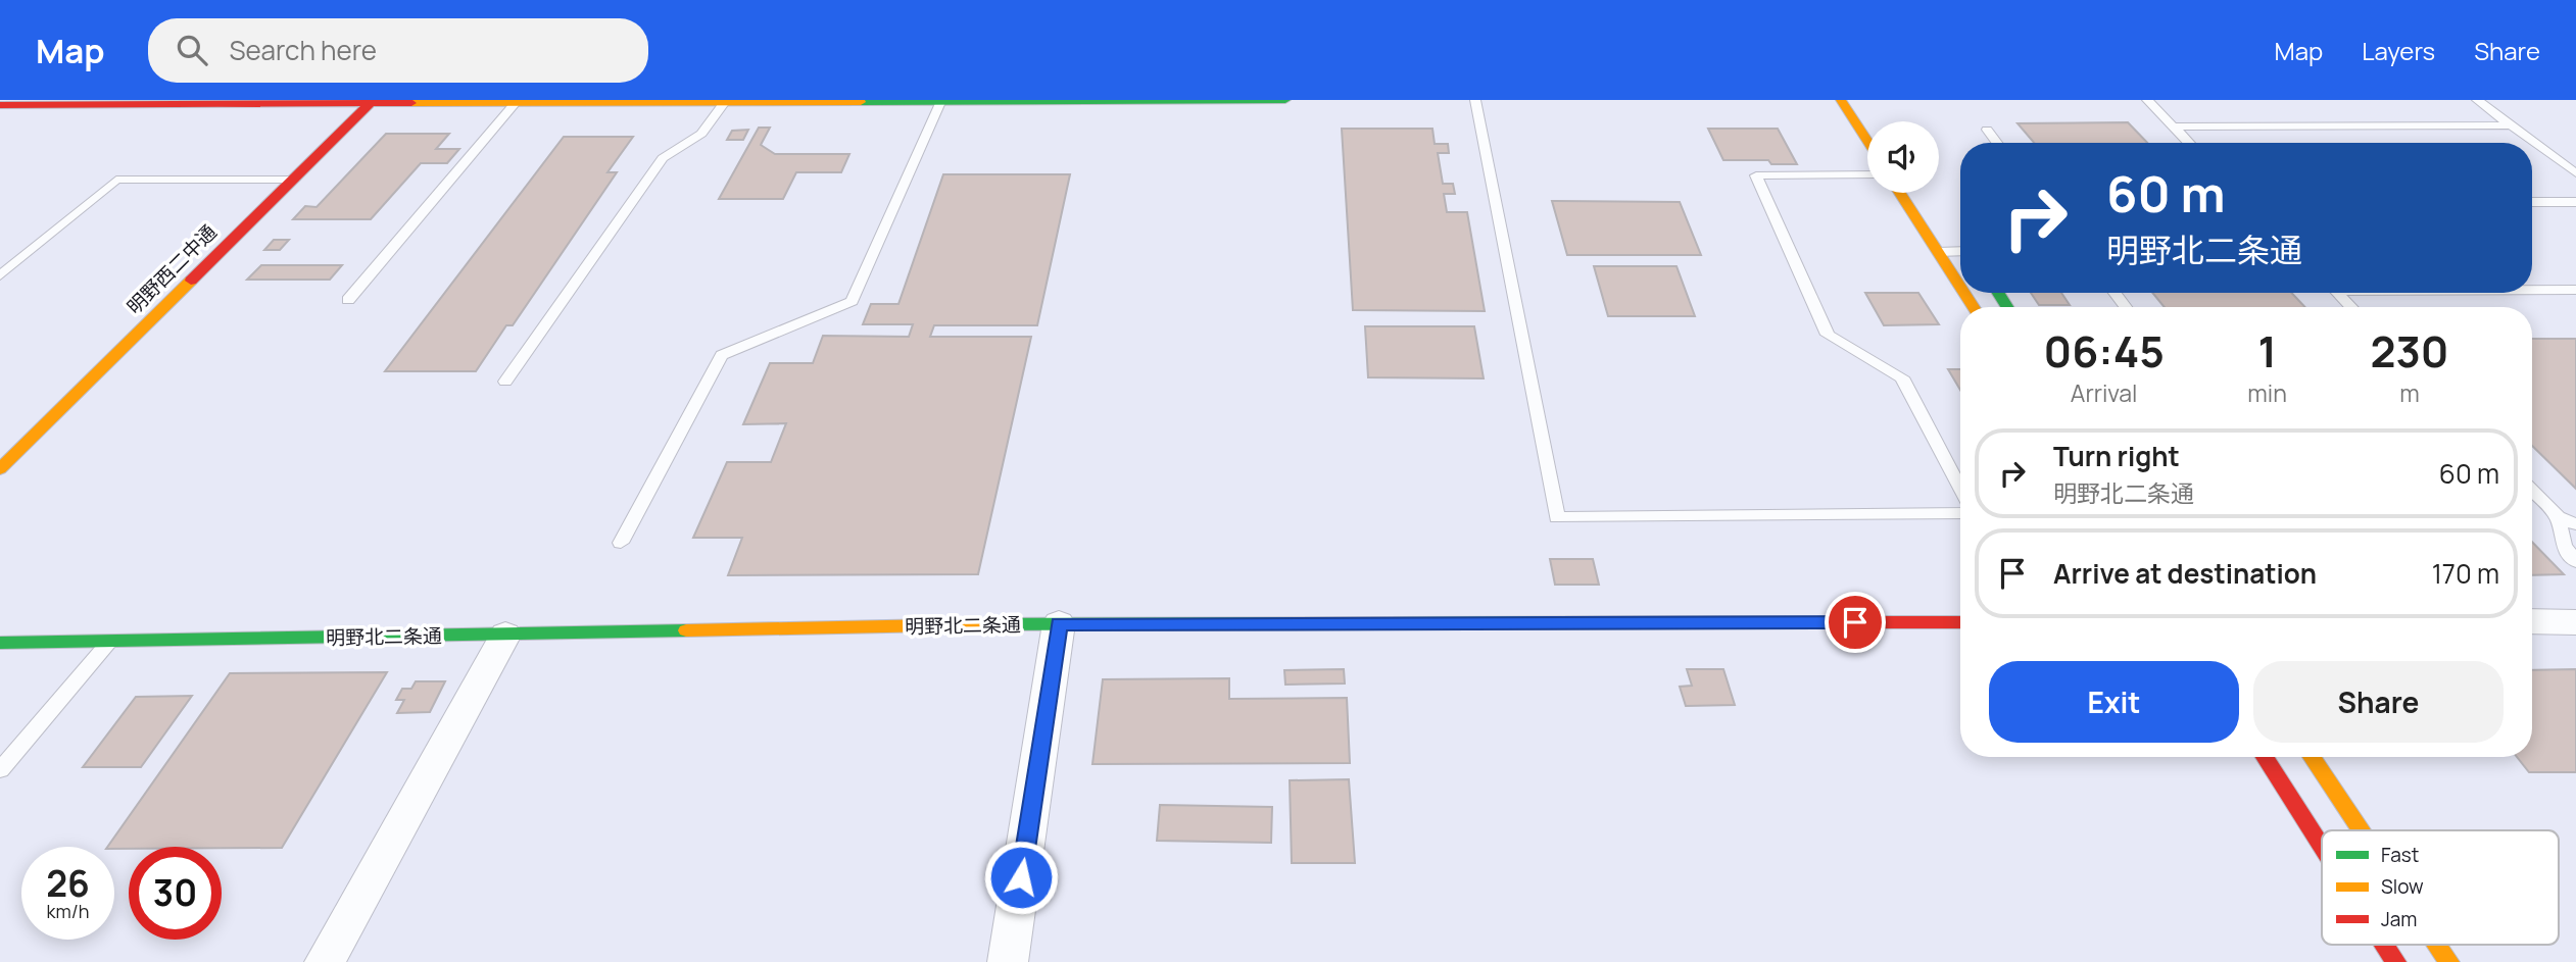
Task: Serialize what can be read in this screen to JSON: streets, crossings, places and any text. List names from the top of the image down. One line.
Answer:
{"streets":{"street":["明野西二中通","明野北二条通"]},"legend":["Fast","Slow","Jam"],"page":{"header":"Map","search":"Search here","nav":["Map","Layers","Share"],"turn":["60 m","明野北二条通"],"eta":["06:45","Arrival","1","min","230","m"],"list":[{"name":"Turn right","note":"明野北二条通","value":"60 m"},{"name":"Arrive at destination","value":"170 m"}],"buttons":["Exit","Share"],"speed":"26 km/h","limit":"30"}}
